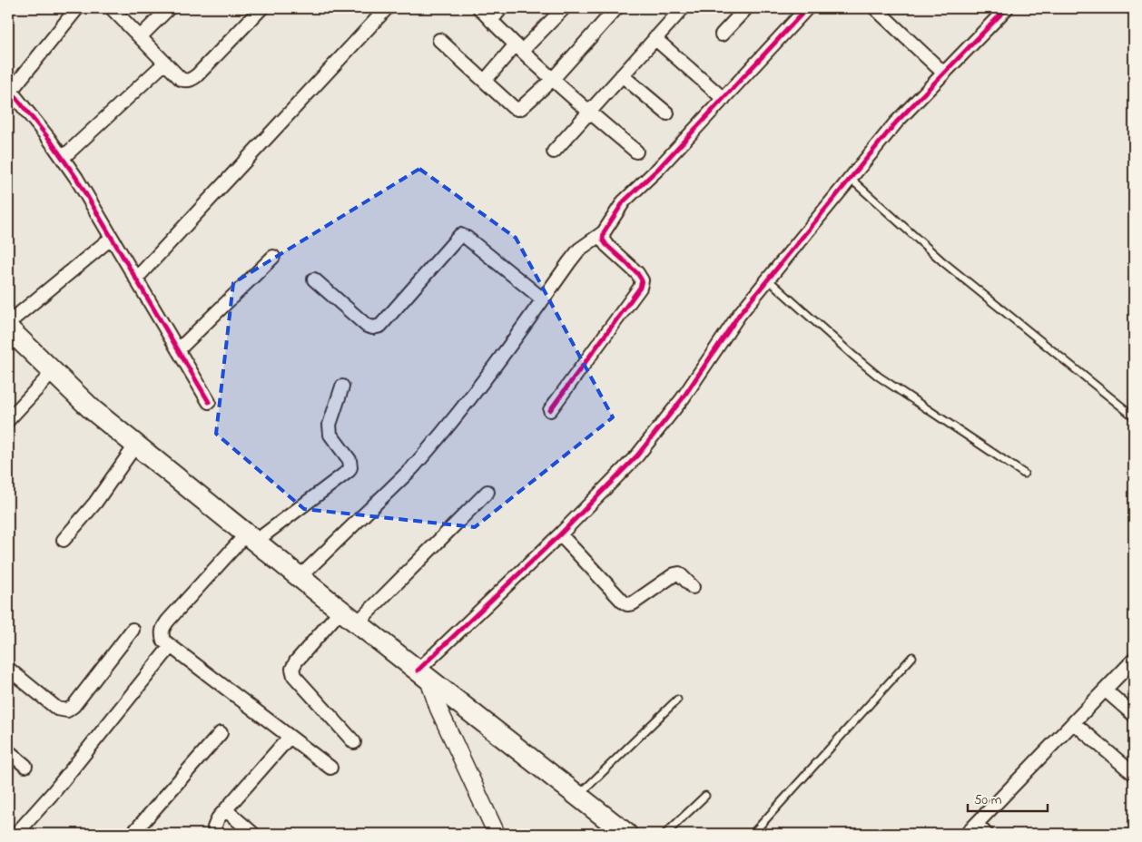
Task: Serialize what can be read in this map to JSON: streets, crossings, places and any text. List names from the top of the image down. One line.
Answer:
{"scale_bar":"50 m"}
